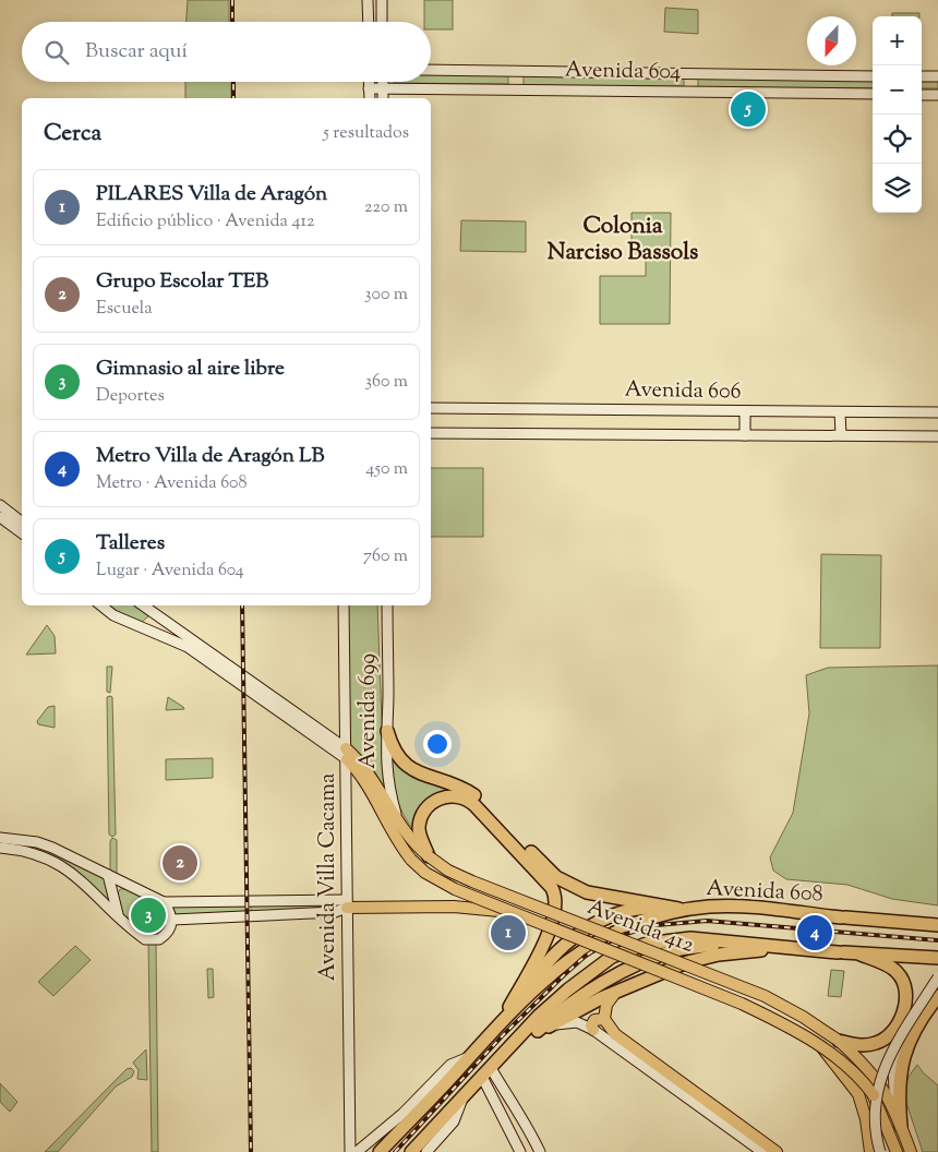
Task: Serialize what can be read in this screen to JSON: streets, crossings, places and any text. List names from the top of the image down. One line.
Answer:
{"streets":{"highway":["Avenida 608"],"main road":["Avenida 412"],"street":["Avenida 604","Avenida 606","Avenida 699","Avenida Villa Cacama"]},"crossings":[["Avenida 699","Avenida 412"],["Avenida Villa Cacama","Avenida 412"]],"districts":["Colonia Narciso Bassols"],"north":"bottom","page":{"map_buttons":["+","−"],"search":"Buscar aquí","pins":["5","2","3","1","4"],"heading":["Cerca","5 resultados"],"list":[{"mark":"1","name":"PILARES Villa de Aragón","note":"Edificio público · Avenida 412","value":"220 m"},{"mark":"2","name":"Grupo Escolar TEB","note":"Escuela","value":"300 m"},{"mark":"3","name":"Gimnasio al aire libre","note":"Deportes","value":"360 m"},{"mark":"4","name":"Metro Villa de Aragón LB","note":"Metro · Avenida 608","value":"450 m"},{"mark":"5","name":"Talleres","note":"Lugar · Avenida 604","value":"760 m"}]}}
